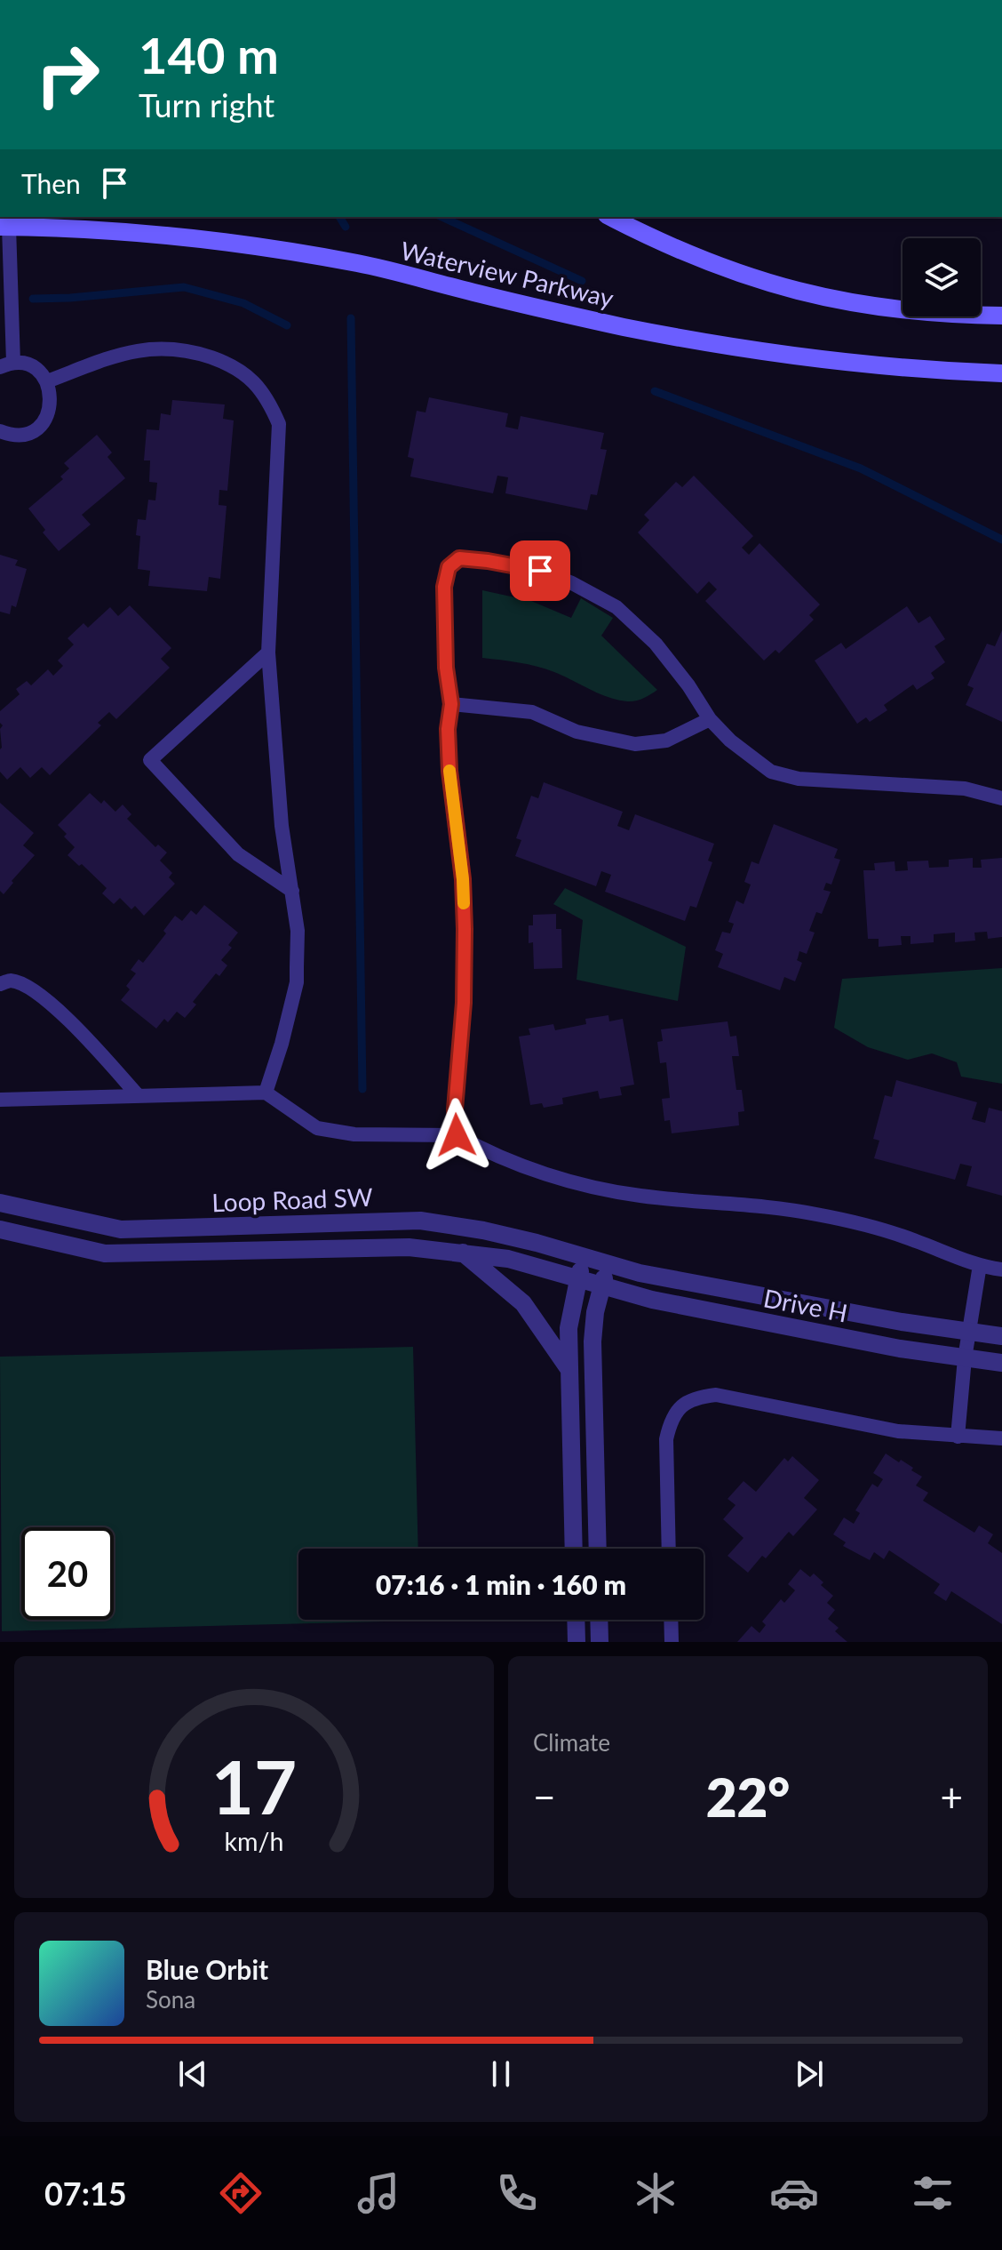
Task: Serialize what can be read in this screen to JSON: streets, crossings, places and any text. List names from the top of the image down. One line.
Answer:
{"streets":{"main road":["Waterview Parkway"],"street":["Loop Road SW","Drive H"]},"crossings":[["Loop Road SW","Drive H"]],"page":{"turn":["140 m","Turn right"],"then":"Then","limit":"20","trip":"07:16 · 1 min · 160 m","tile":"Climate","heat":["−","22°","+"],"song":["Blue Orbit","Sona"],"tabs":"07:15","gauge":["17","km/h"]}}
